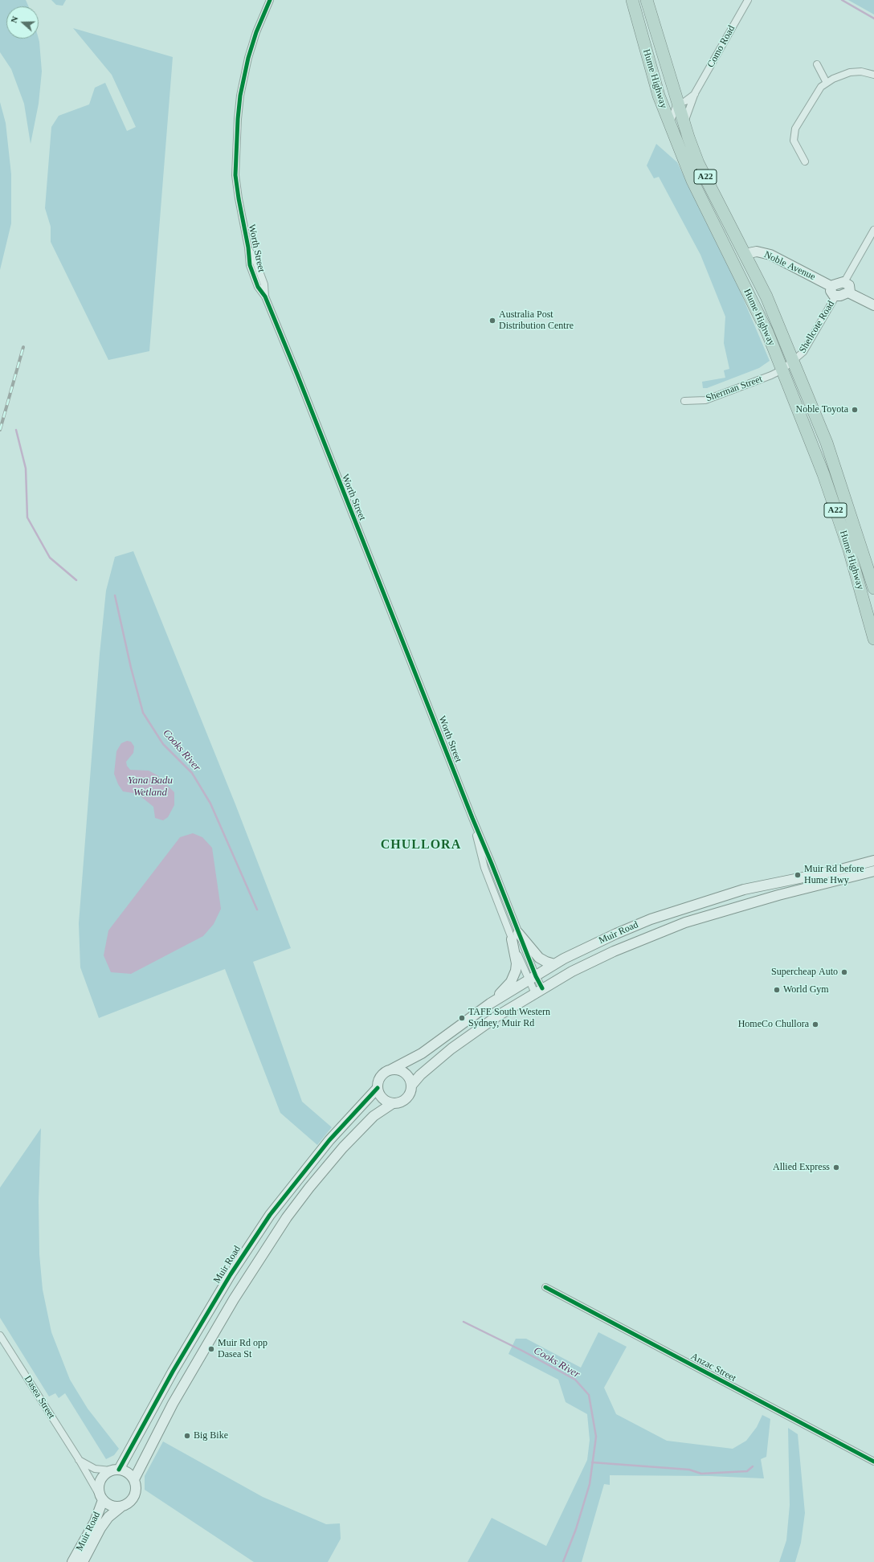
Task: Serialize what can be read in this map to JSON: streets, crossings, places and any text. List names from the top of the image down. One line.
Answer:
{"streets":{"highway":["Hume Highway","A22"],"street":["Como Road","Worth Street","Noble Avenue","Shellcote Road","Sherman Street","Muir Road","Anzac Street","Dasea Street"]},"crossings":[["Como Road","Hume Highway"],["Hume Highway","Noble Avenue"],["Hume Highway","Shellcote Road"],["Hume Highway","Sherman Street"],["Worth Street","Muir Road"],["Shellcote Road","Sherman Street"],["Muir Road","Dasea Street"]],"districts":["CHULLORA"],"water":["Cooks River","Yana Badu Wetland"],"places":["Australia Post Distribution Centre","Noble Toyota","Muir Rd before Hume Hwy","Supercheap Auto","World Gym","TAFE South Western Sydney, Muir Rd","HomeCo Chullora","Allied Express","Muir Rd opp Dasea St","Big Bike"],"north":"left"}
